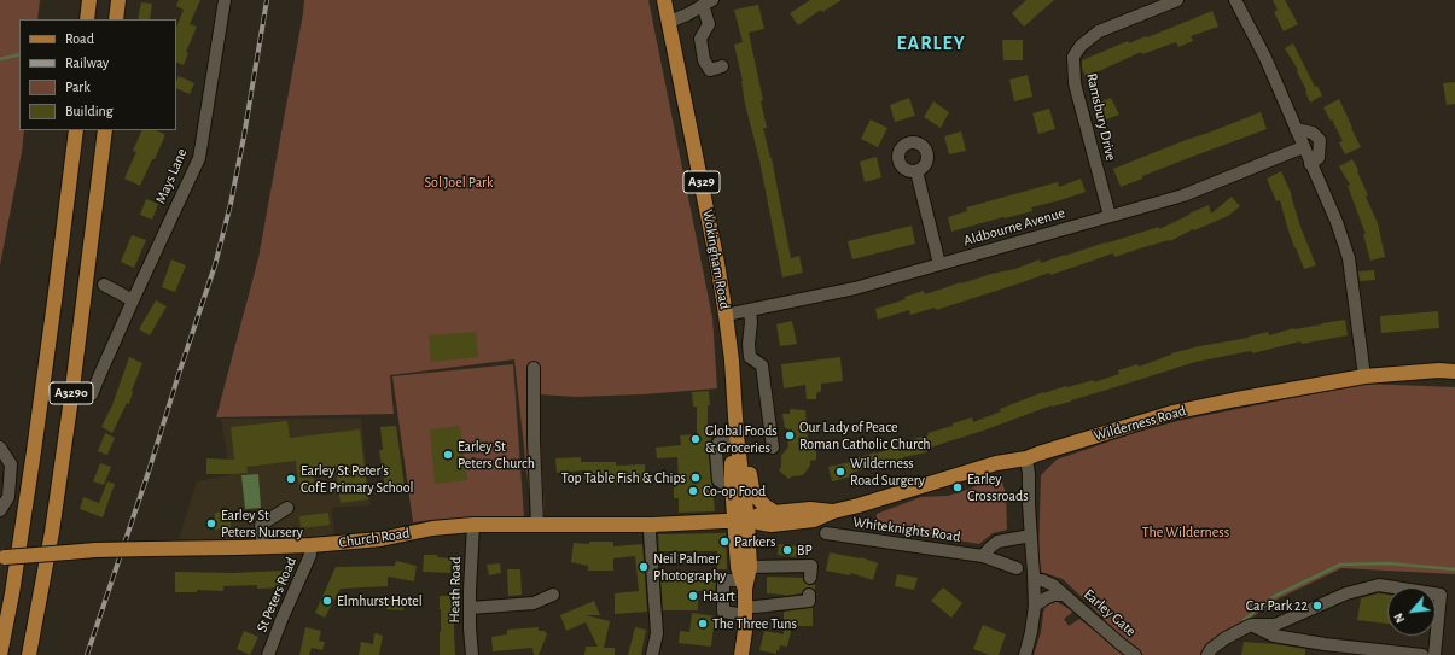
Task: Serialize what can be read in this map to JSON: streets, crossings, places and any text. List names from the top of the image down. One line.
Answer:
{"streets":{"main road":["A329","Wokingham Road","A3290","Wilderness Road","Church Road"],"street":["Ramsbury Drive","Mays Lane","Aldbourne Avenue","Whiteknights Road","Heath Road","St Peters Road","Earley Gate"]},"crossings":[["Ramsbury Drive","Aldbourne Avenue"],["Aldbourne Avenue","Wokingham Road"],["Wokingham Road","Wilderness Road"],["Wokingham Road","Church Road"],["Wilderness Road","Church Road"],["Church Road","Heath Road"],["Church Road","St Peters Road"]],"districts":["EARLEY"],"parks":["Sol Joel Park","The Wilderness"],"places":["Our Lady of Peace Roman Catholic Church","Global Foods & Groceries","Earley St Peters Church","Wilderness Road Surgery","Top Table Fish & Chips","Earley St Peter's CofE Primary School","Earley Crossroads","Co-op Food","Earley St Peters Nursery","Parkers","BP","Neil Palmer Photography","Haart","Elmhurst Hotel","Car Park 22","The Three Tuns"],"legend":["Road","Railway","Park","Building"],"north":"bottom left"}
